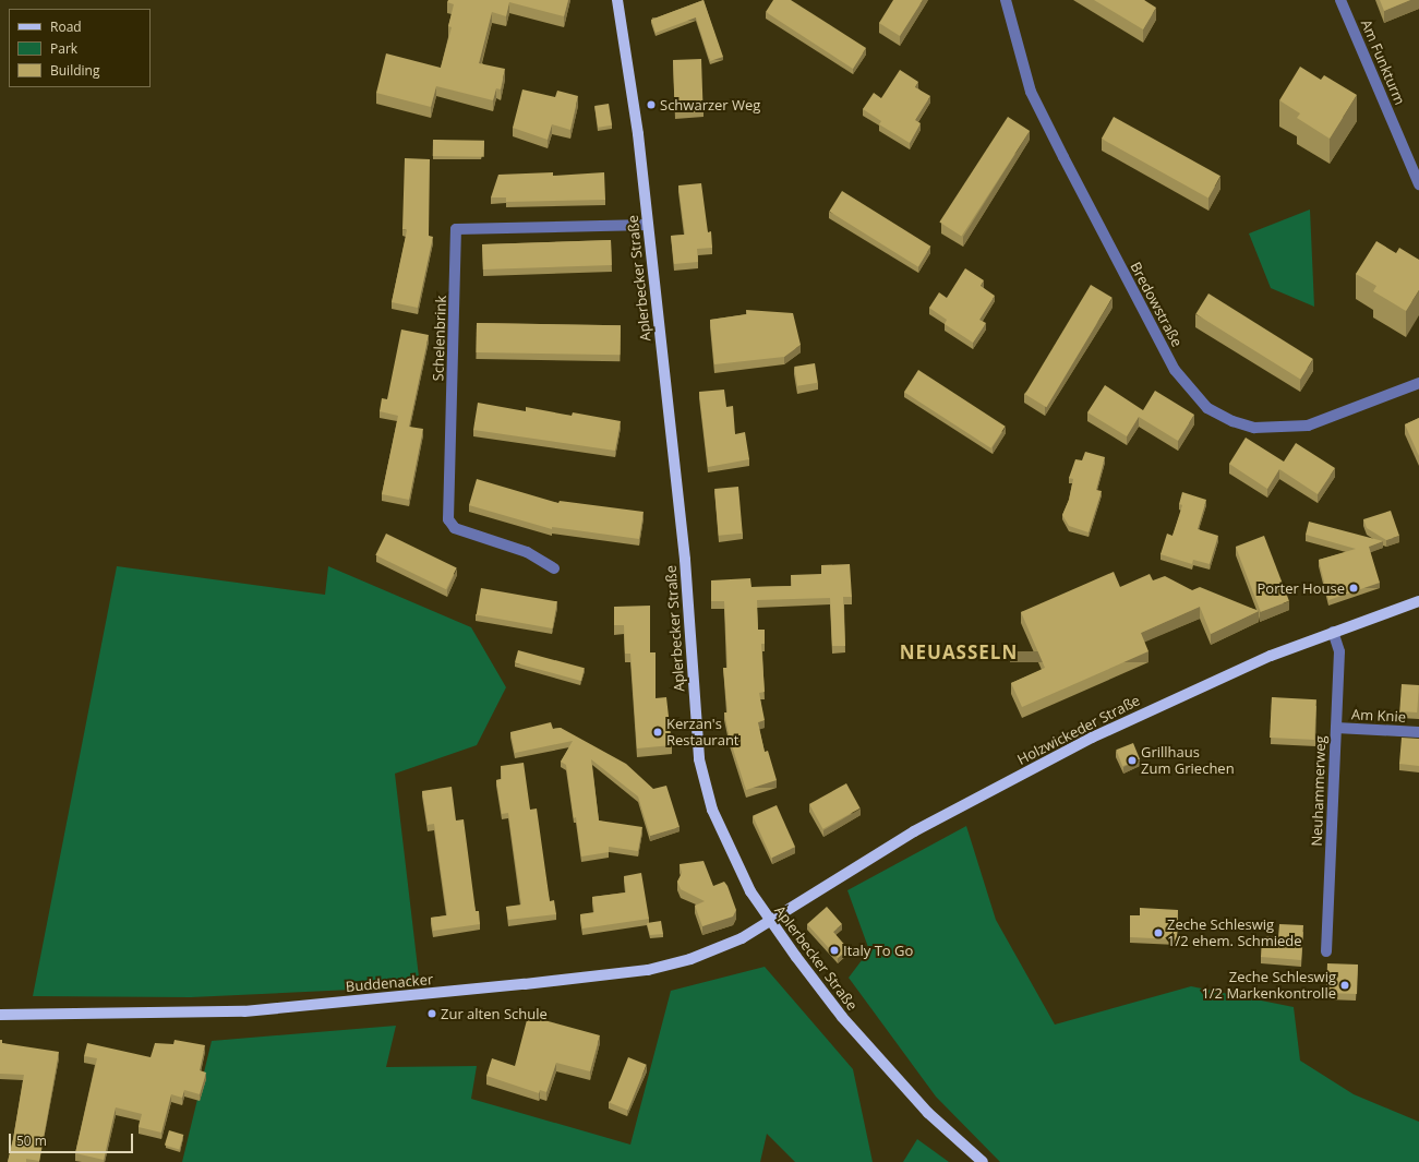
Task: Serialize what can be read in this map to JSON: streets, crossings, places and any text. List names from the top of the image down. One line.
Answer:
{"streets":{"main road":["Aplerbecker Straße","Holzwickeder Straße","Buddenacker"],"street":["Am Funkturm","Bredowstraße","Schelenbrink","Am Knie","Neuhammerweg"]},"crossings":[["Aplerbecker Straße","Schelenbrink"],["Aplerbecker Straße","Holzwickeder Straße"],["Aplerbecker Straße","Buddenacker"],["Am Knie","Neuhammerweg"],["Holzwickeder Straße","Neuhammerweg"],["Holzwickeder Straße","Buddenacker"]],"districts":["NEUASSELN"],"places":["Schwarzer Weg","Porter House","Kerzan's Restaurant","Grillhaus Zum Griechen","Zeche Schleswig 1/2 ehem. Schmiede","Italy To Go","Zeche Schleswig 1/2 Markenkontrolle","Zur alten Schule"],"legend":["Road","Park","Building"],"scale_bar":"50 m"}
